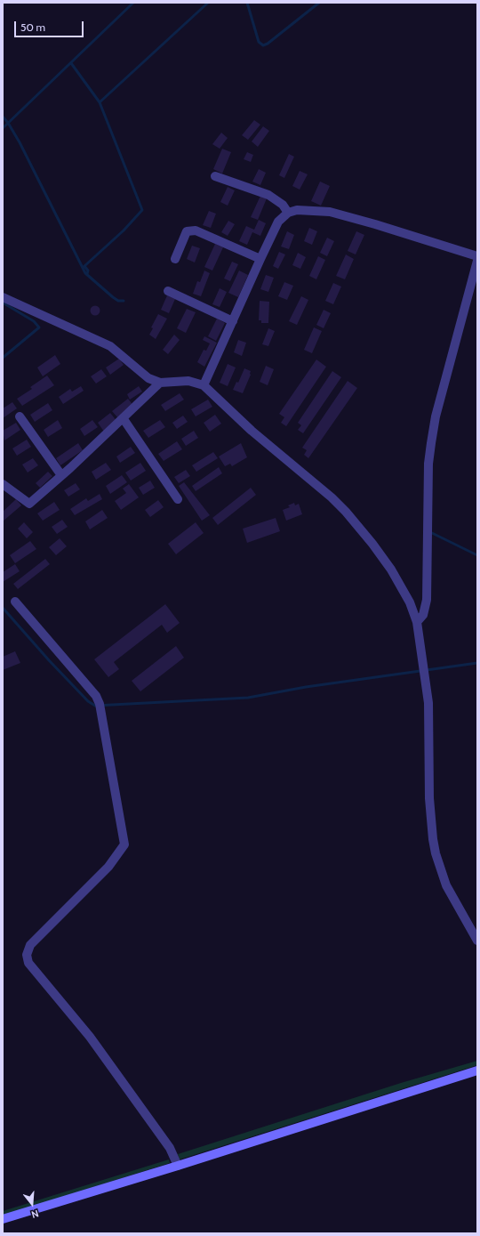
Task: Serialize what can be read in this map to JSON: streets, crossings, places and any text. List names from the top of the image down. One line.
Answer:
{"scale_bar":"50 m","north":"bottom"}
